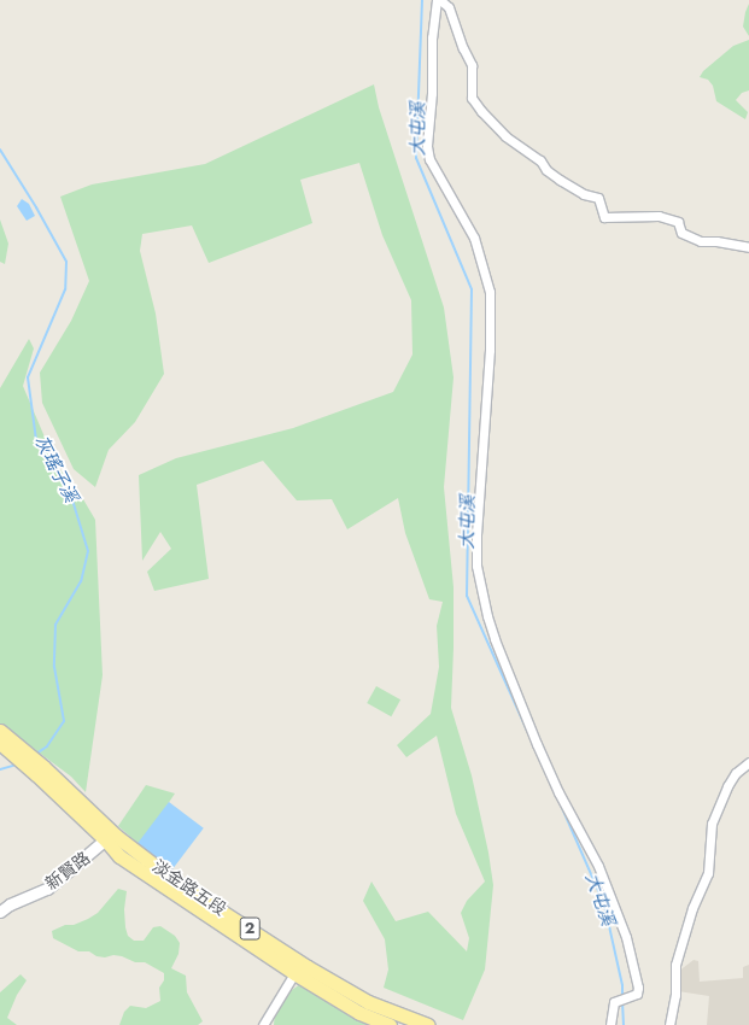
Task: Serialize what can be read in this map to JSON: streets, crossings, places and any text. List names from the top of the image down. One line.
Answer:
{"streets":{"main road":["淡金路五段","2"],"street":["新賢路"]},"crossings":[["新賢路","淡金路五段"],["新賢路","2"],["淡金路五段","2"]],"water":["大屯溪","灰瑤子溪"]}
